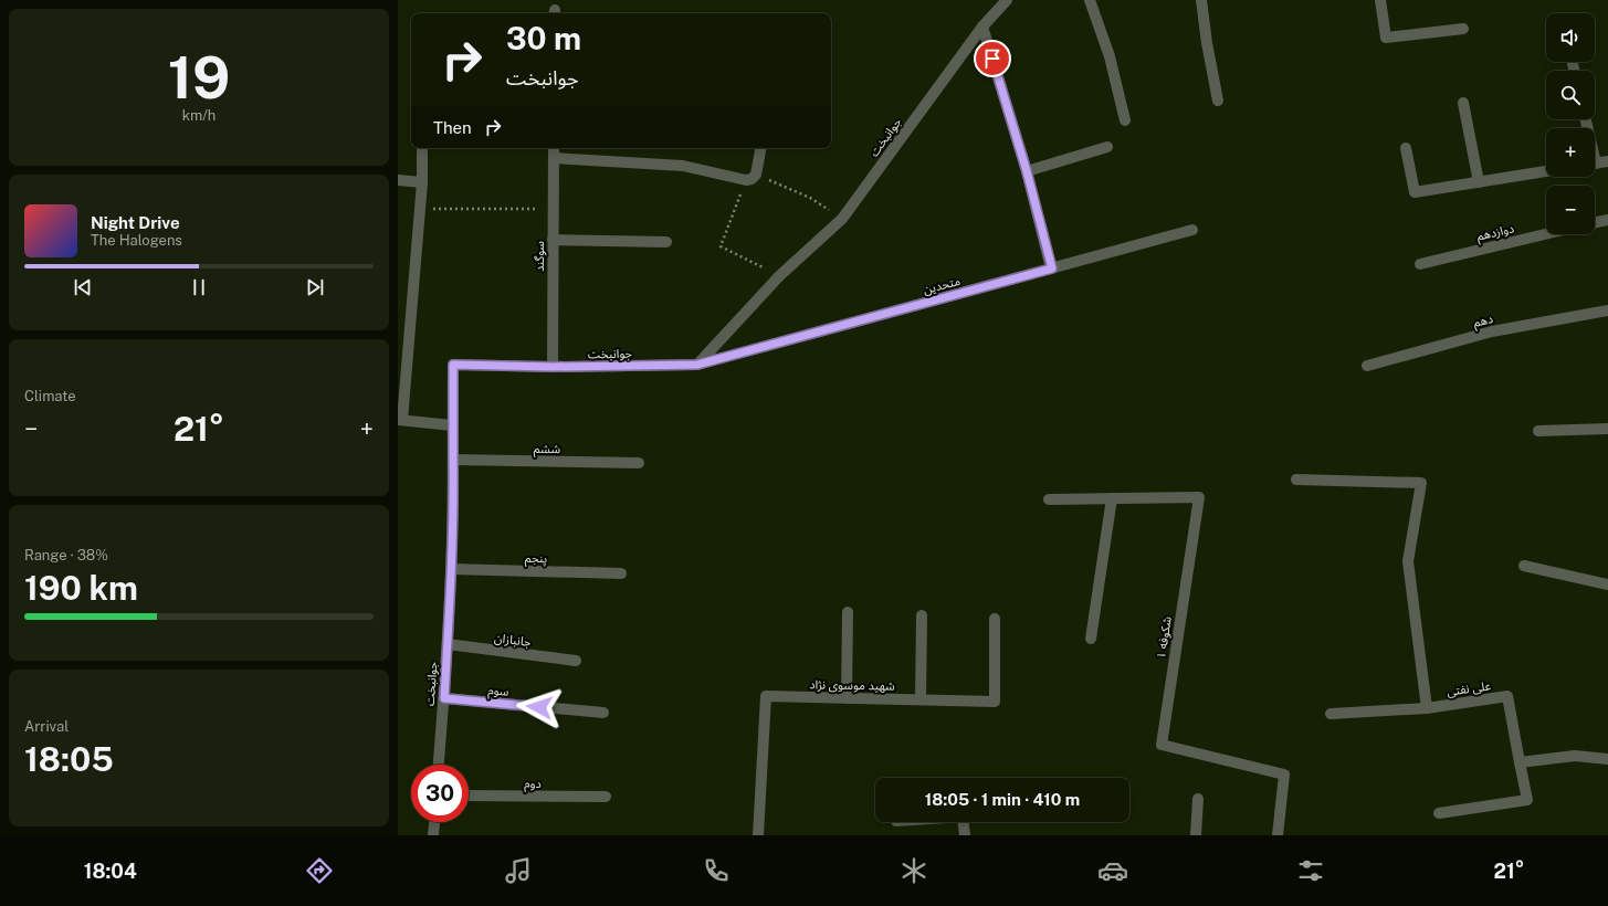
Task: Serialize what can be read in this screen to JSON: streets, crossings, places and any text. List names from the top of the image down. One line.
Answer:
{"streets":{"street":["جوانبخت","دوازدهم","سوگند","متحدین","دهم","ششم","پنجم","شکوفه ۱","جانبازان","شهید موسوی نژاد","علی نفتی","سوم","دوم"]},"crossings":[["جوانبخت","سوگند"],["جوانبخت","متحدین"],["جوانبخت","ششم"],["جوانبخت","پنجم"],["جوانبخت","جانبازان"],["جوانبخت","سوم"]],"page":{"tile":[["19","km/h"],"Climate",["Range · 38%","190 km"],["Arrival","18:05"]],"map_buttons":["+","−"],"turn":["30 m","جوانبخت"],"then":"Then","song":["Night Drive","The Halogens"],"heat":["−","21°","+"],"limit":"30","trip":"18:05 · 1 min · 410 m","tabs":["18:04","21°"]}}
